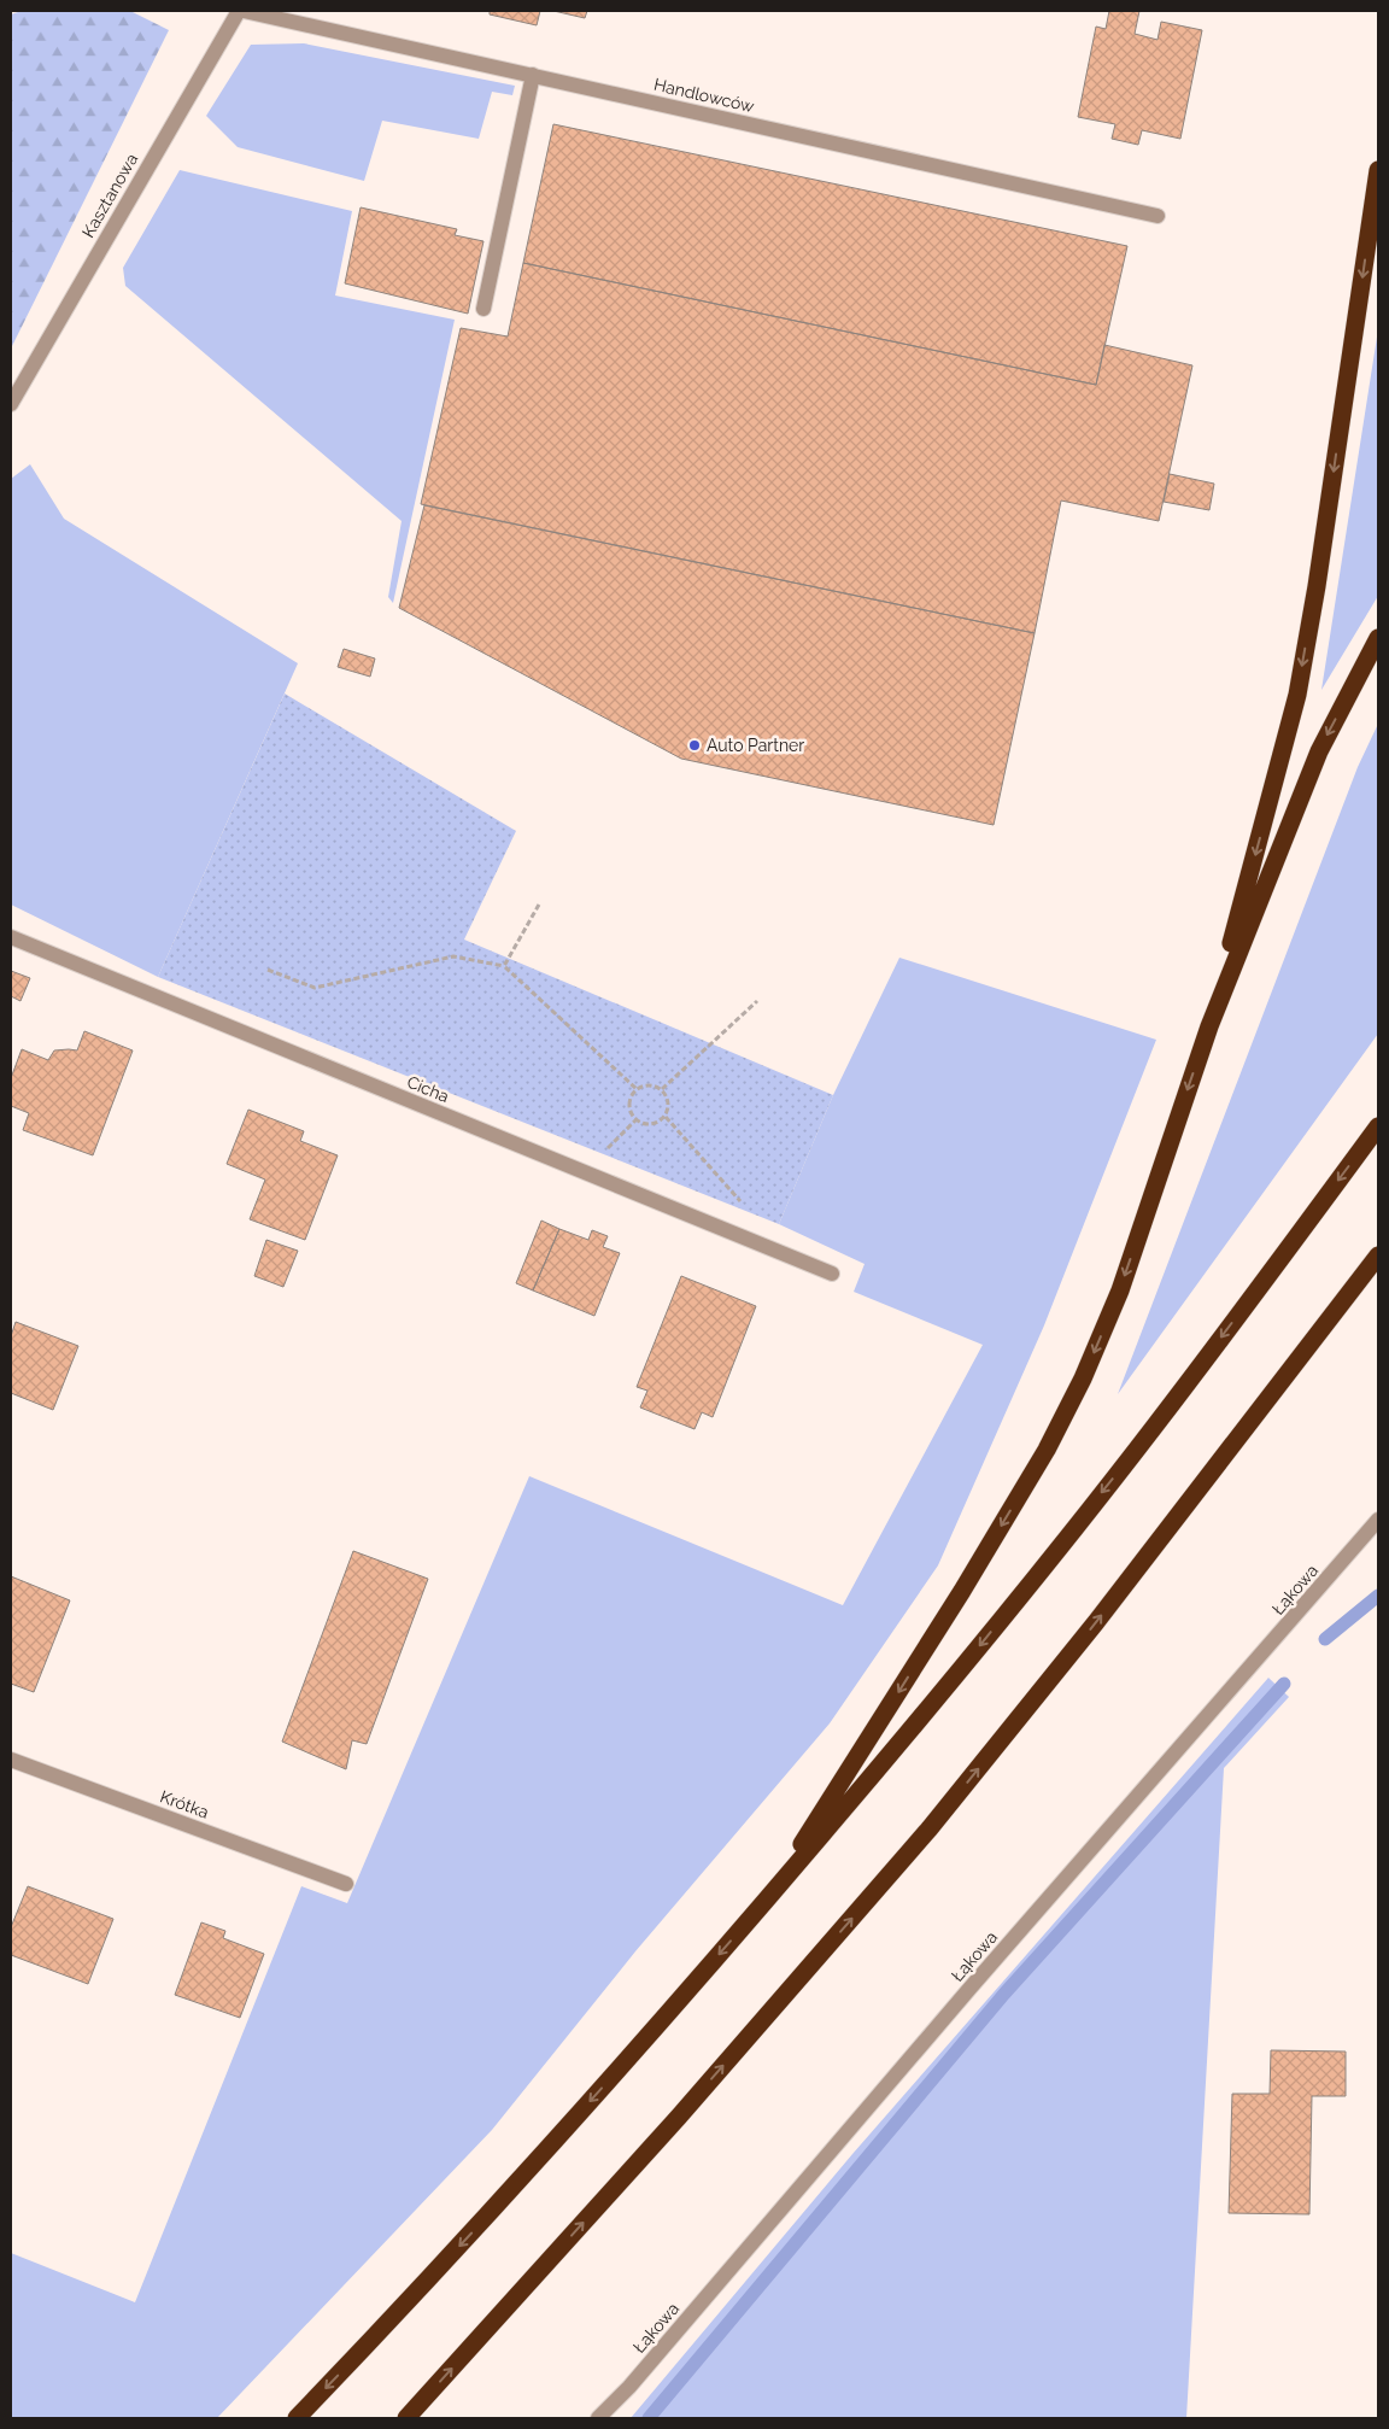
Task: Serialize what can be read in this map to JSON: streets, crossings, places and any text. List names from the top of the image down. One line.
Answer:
{"streets":{"street":["Handlowców","Kasztanowa","Cicha","Łąkowa","Krótka"]},"crossings":[["Handlowców","Kasztanowa"]],"places":["Auto Partner"]}
